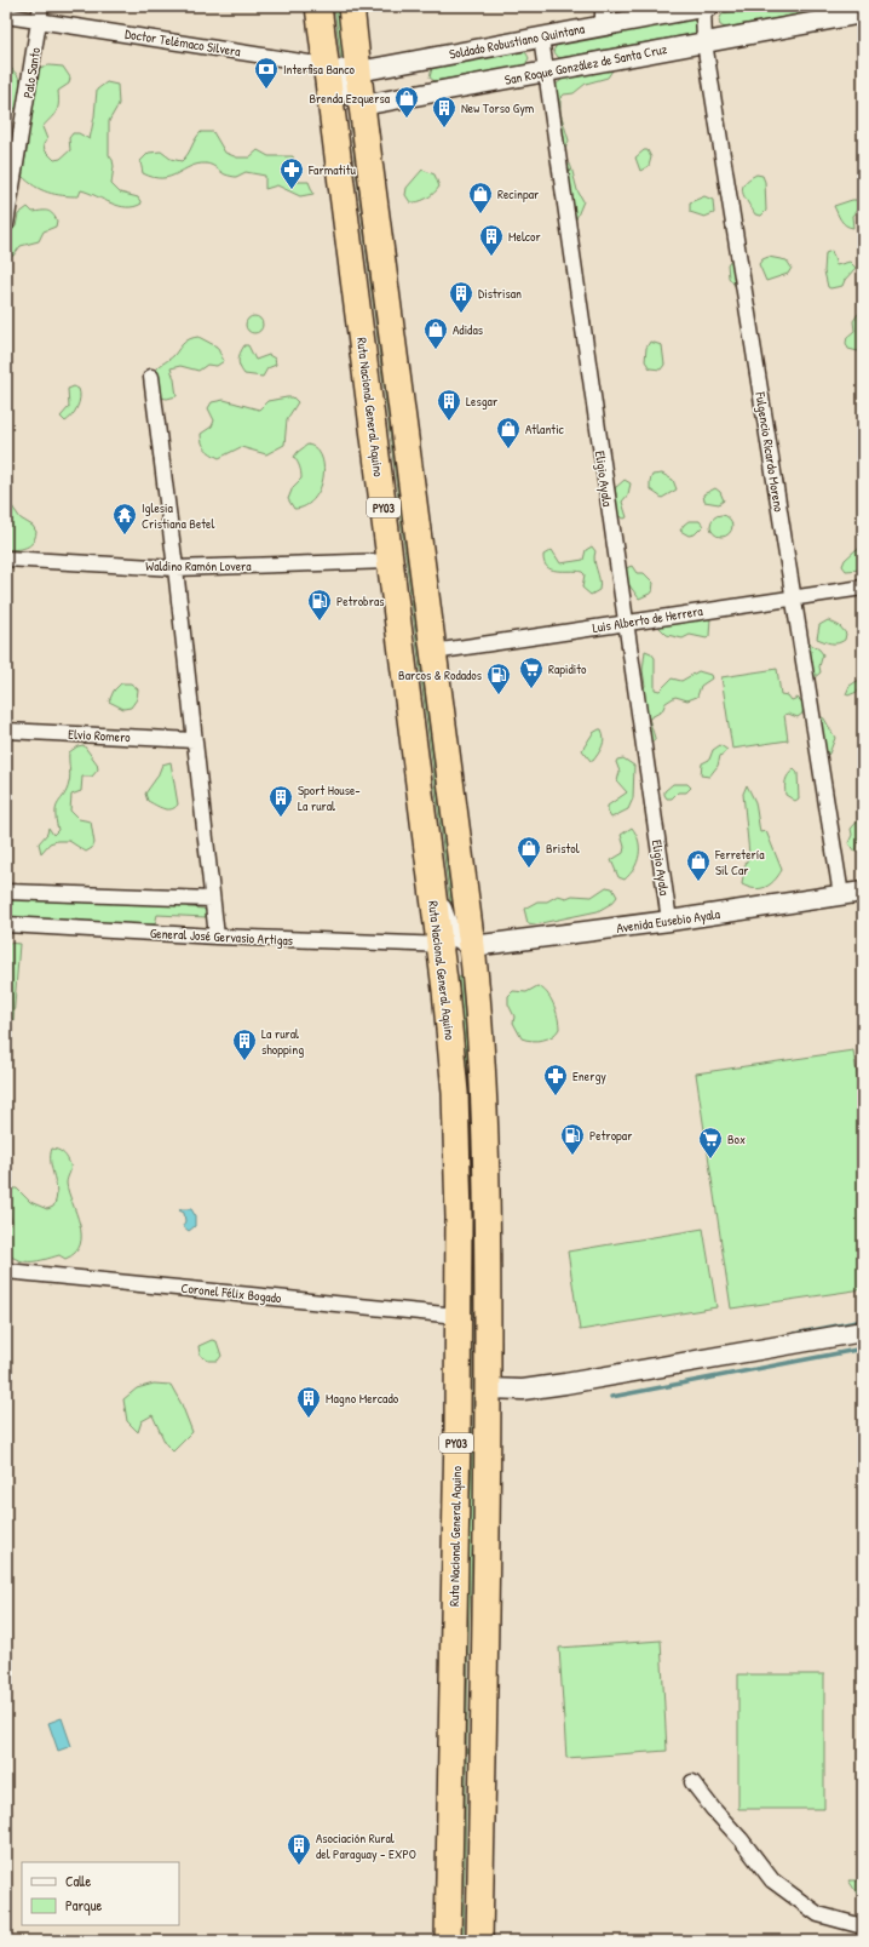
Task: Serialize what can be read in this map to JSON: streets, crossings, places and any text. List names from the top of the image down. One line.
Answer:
{"streets":{"highway":["Ruta Nacional General Aquino","PY03"],"street":["Soldado Robustiano Quintana","Doctor Telémaco Silvera","San Roque González de Santa Cruz","Palo Santo","Fulgencio Ricardo Moreno","Eligio Ayala","Waldino Ramón Lovera","Luis Alberto de Herrera","Elvio Romero","Avenida Eusebio Ayala","General José Gervasio Artigas","Coronel Félix Bogado"]},"crossings":[["Soldado Robustiano Quintana","Doctor Telémaco Silvera"],["Soldado Robustiano Quintana","Ruta Nacional General Aquino"],["Soldado Robustiano Quintana","Fulgencio Ricardo Moreno"],["Soldado Robustiano Quintana","Eligio Ayala"],["Soldado Robustiano Quintana","PY03"],["Doctor Telémaco Silvera","Palo Santo"],["Doctor Telémaco Silvera","Ruta Nacional General Aquino"],["San Roque González de Santa Cruz","Fulgencio Ricardo Moreno"],["San Roque González de Santa Cruz","Eligio Ayala"],["San Roque González de Santa Cruz","PY03"],["Ruta Nacional General Aquino","Waldino Ramón Lovera"],["Ruta Nacional General Aquino","General José Gervasio Artigas"],["Ruta Nacional General Aquino","Coronel Félix Bogado"],["Fulgencio Ricardo Moreno","Luis Alberto de Herrera"],["Fulgencio Ricardo Moreno","Avenida Eusebio Ayala"],["Eligio Ayala","Luis Alberto de Herrera"],["Eligio Ayala","Avenida Eusebio Ayala"],["PY03","Luis Alberto de Herrera"],["PY03","Avenida Eusebio Ayala"],["PY03","General José Gervasio Artigas"],["Avenida Eusebio Ayala","General José Gervasio Artigas"]],"places":{"bank":["Interfisa Banco"],"shop":["Brenda Ezquersa","Recinpar","Adidas","Atlantic","Bristol","Ferretería Sil Car"],"building":["New Torso Gym","Melcor","Distrisan","Lesgar","Sport House- La rural","La rural shopping","Magno Mercado","Asociación Rural del Paraguay - EXPO"],"pharmacy":["Farmatitu","Energy"],"temple":["Iglesia Cristiana Betel"],"fuel station":["Petrobras","Barcos & Rodados","Petropar"],"supermarket":["Rapidito","Box"]},"legend":["Calle","Parque"]}
